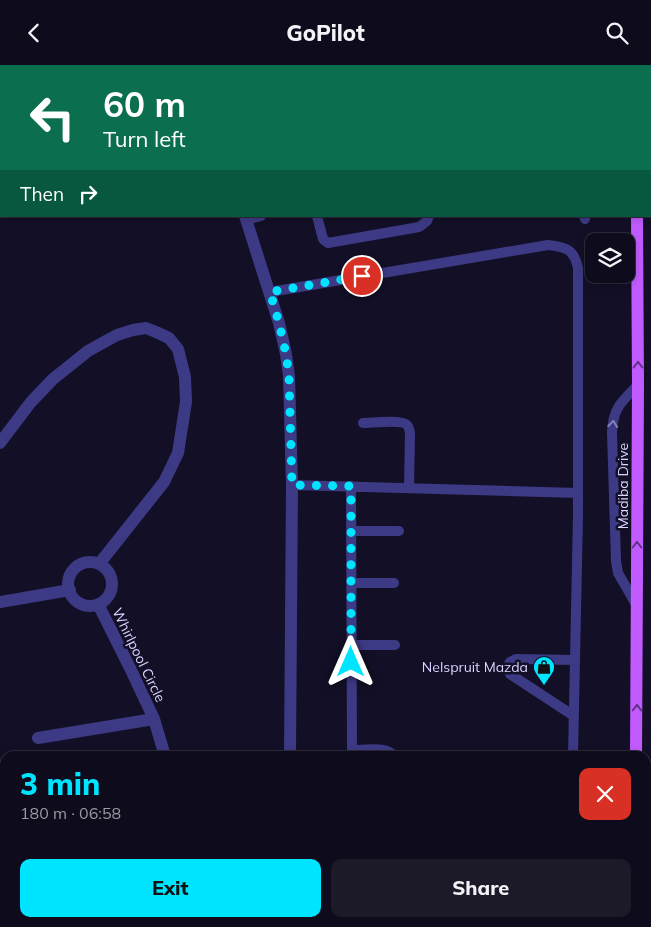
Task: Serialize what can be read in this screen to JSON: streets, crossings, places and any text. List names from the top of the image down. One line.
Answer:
{"streets":{"main road":["Madiba Drive"],"street":["Whirlpool Circle"]},"one_way":["Madiba Drive"],"places":{"shop":["Nelspruit Mazda"]},"page":{"header":"GoPilot","turn":["60 m","Turn left"],"then":"Then","heading":["3 min","180 m · 06:58"],"buttons":["Exit","Share"]}}
